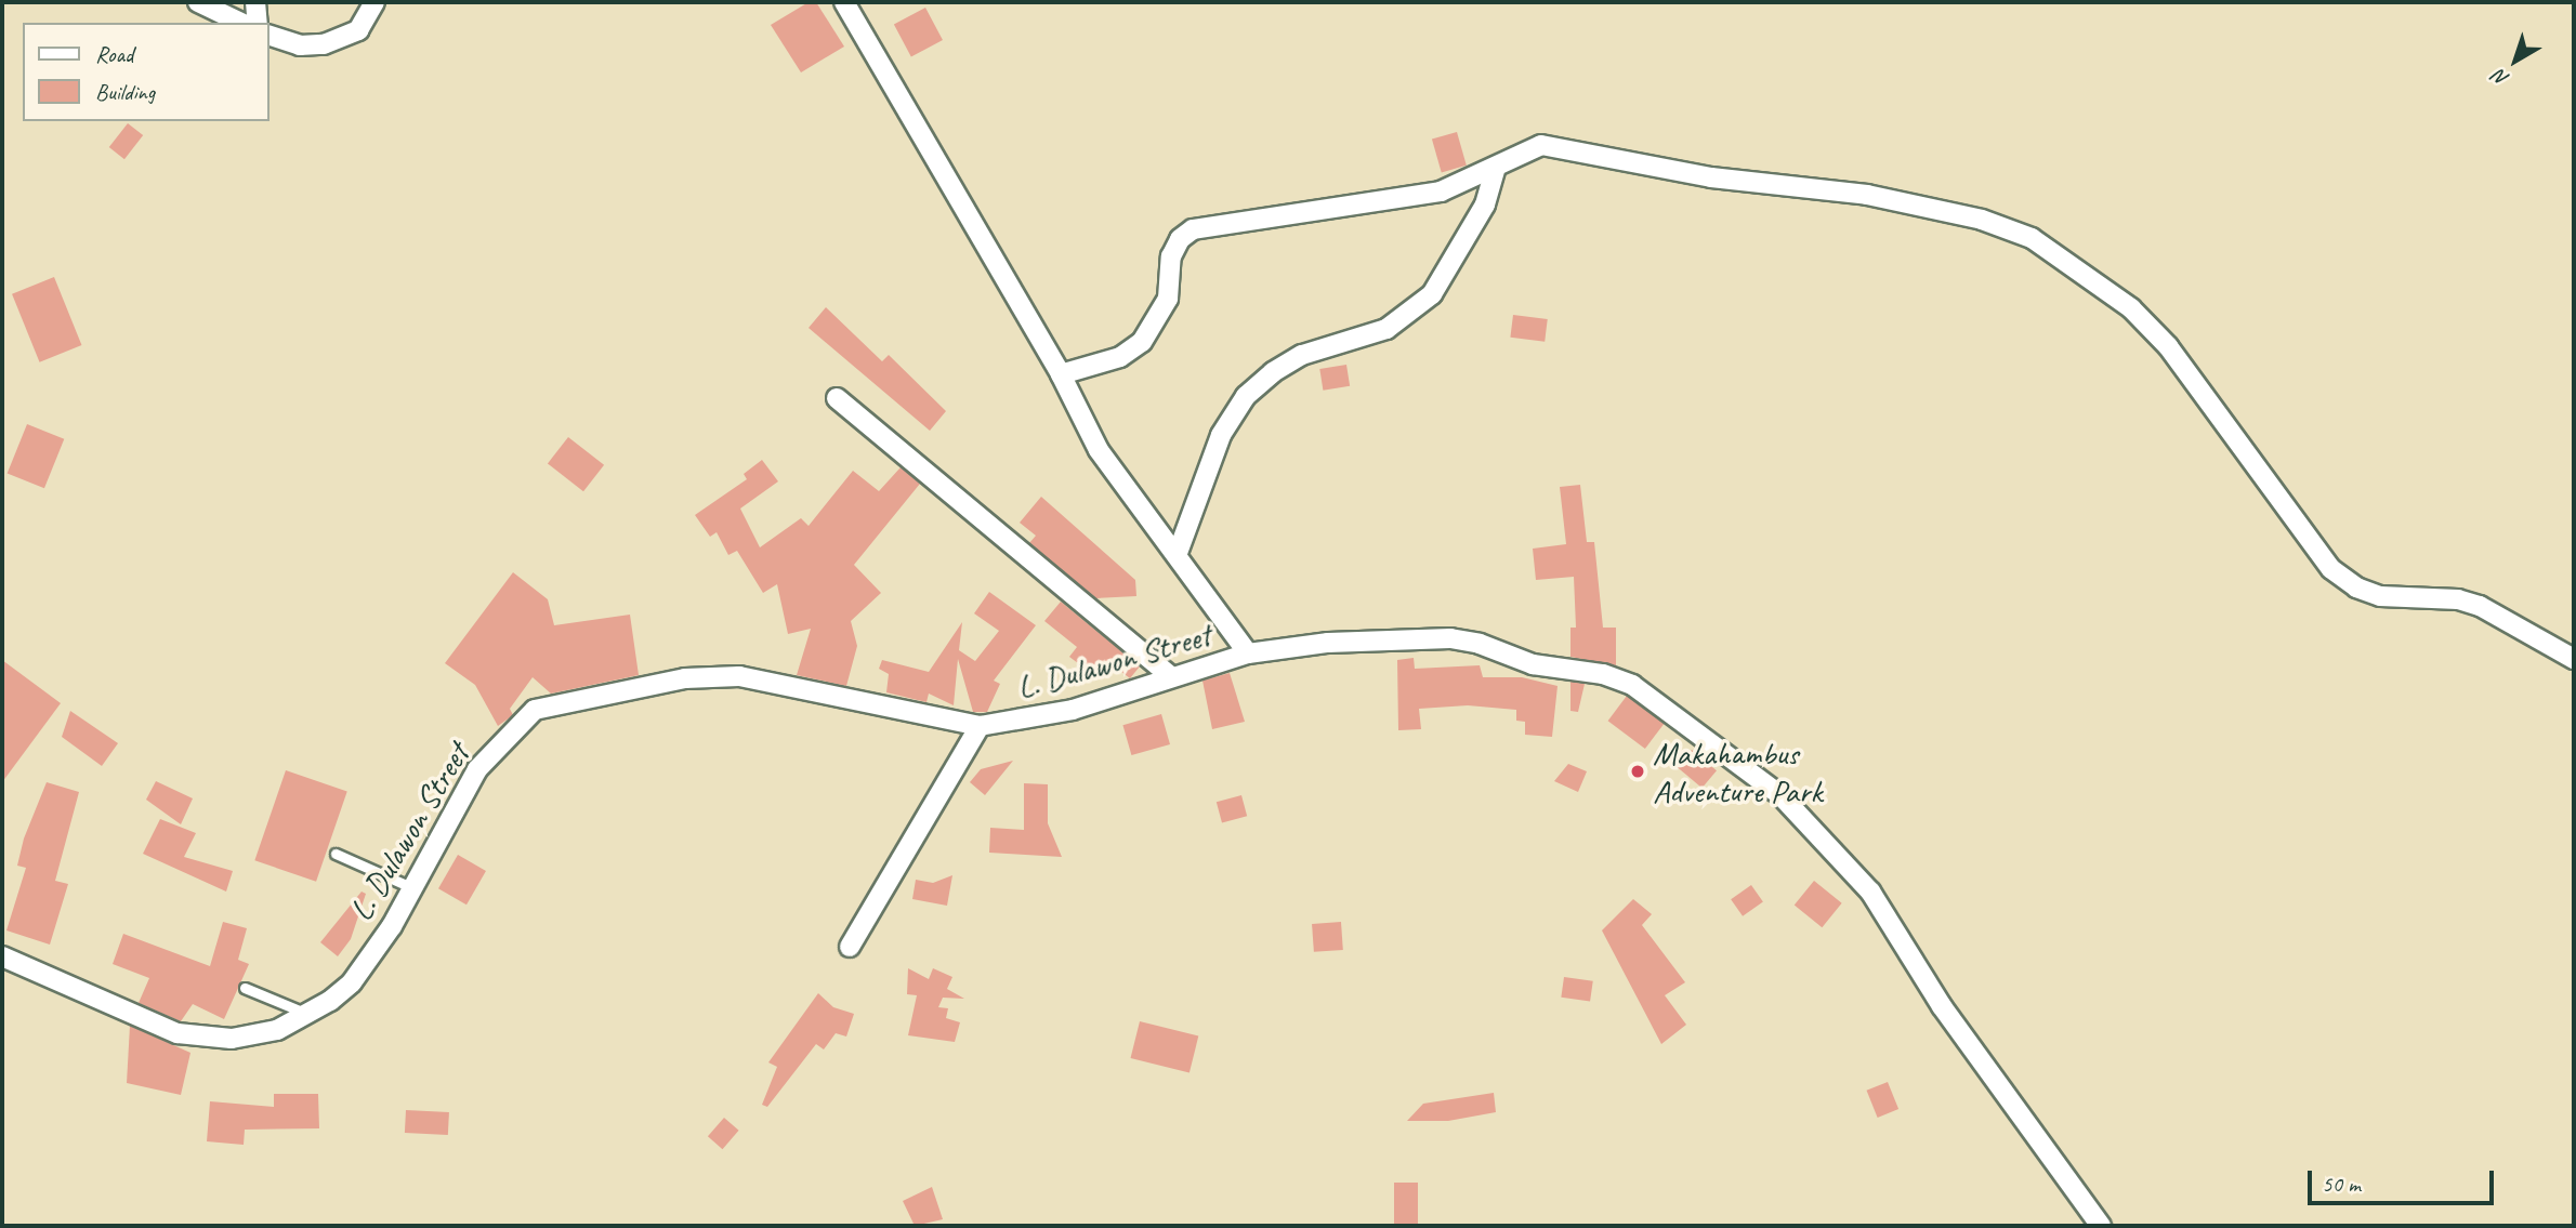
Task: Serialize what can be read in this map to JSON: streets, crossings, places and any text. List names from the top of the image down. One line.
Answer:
{"streets":{"street":["L. Dulawon Street"]},"places":["Makahambus Adventure Park"],"legend":["Road","Building"],"scale_bar":"50 m","north":"bottom left"}
